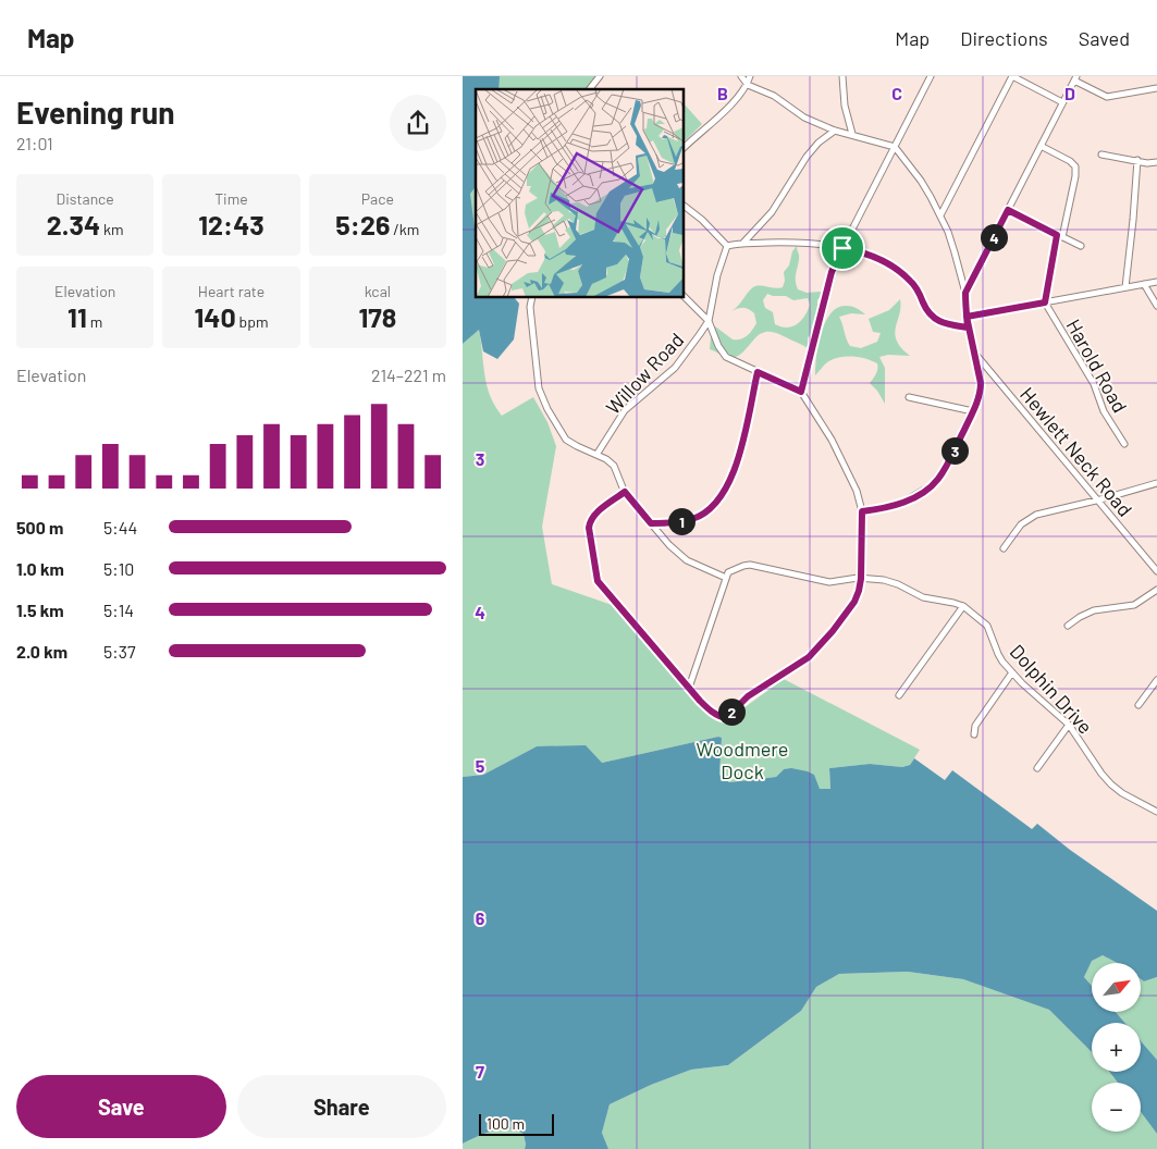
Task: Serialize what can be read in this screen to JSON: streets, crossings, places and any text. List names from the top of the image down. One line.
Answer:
{"streets":{"street":["Harold Road","Willow Road","Hewlett Neck Road","Dolphin Drive"]},"parks":["Woodmere Dock"],"scale_bar":"100 m","north":"top right","page":{"header":"Map","nav":["Map","Directions","Saved"],"heading":["Evening run","21:01"],"stats":[["Distance","2.34 km"],["Time","12:43"],["Pace","5:26 /km"],["Elevation","11 m"],["Heart rate","140 bpm"],["kcal","178"]],"pins":["4","3","1","2"],"chart":["Elevation","214–221 m"],"list":[{"name":"500 m","note":"5:44"},{"name":"1.0 km","note":"5:10"},{"name":"1.5 km","note":"5:14"},{"name":"2.0 km","note":"5:37"}],"map_buttons":["+","−"],"buttons":["Save","Share"],"scale":"100 m"},"grid":{"columns":["B","C","D"],"rows":["3","4","5","6","7"]}}
